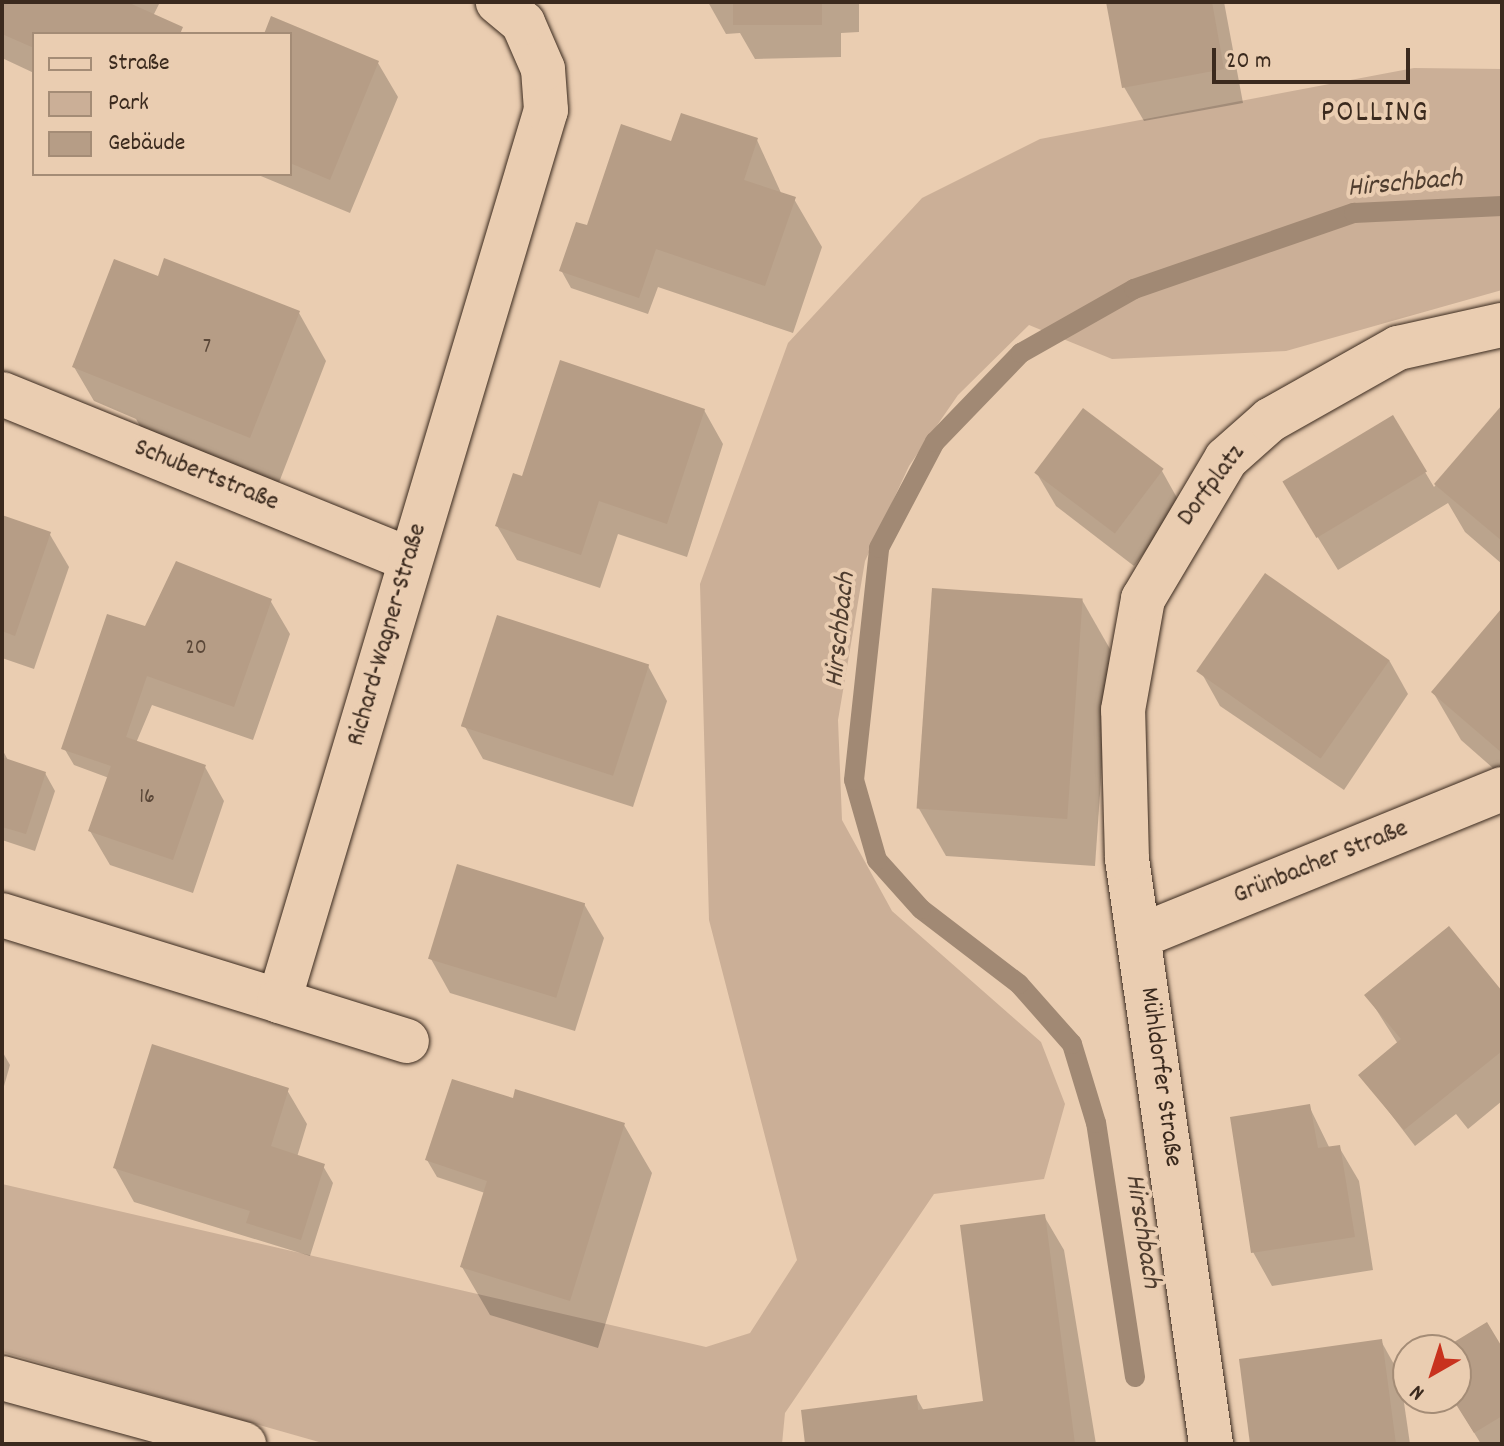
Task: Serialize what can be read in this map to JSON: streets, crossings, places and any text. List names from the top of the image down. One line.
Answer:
{"streets":{"street":["Schubertstraße","Dorfplatz","Richard-Wagner-Straße","Grünbacher Straße","Mühldorfer Straße"]},"crossings":[["Schubertstraße","Richard-Wagner-Straße"],["Dorfplatz","Mühldorfer Straße"],["Grünbacher Straße","Mühldorfer Straße"]],"districts":["POLLING"],"water":["Hirschbach"],"house_numbers":["7","20","16"],"legend":["Straße","Park","Gebäude"],"scale_bar":"20 m","north":"bottom left"}
